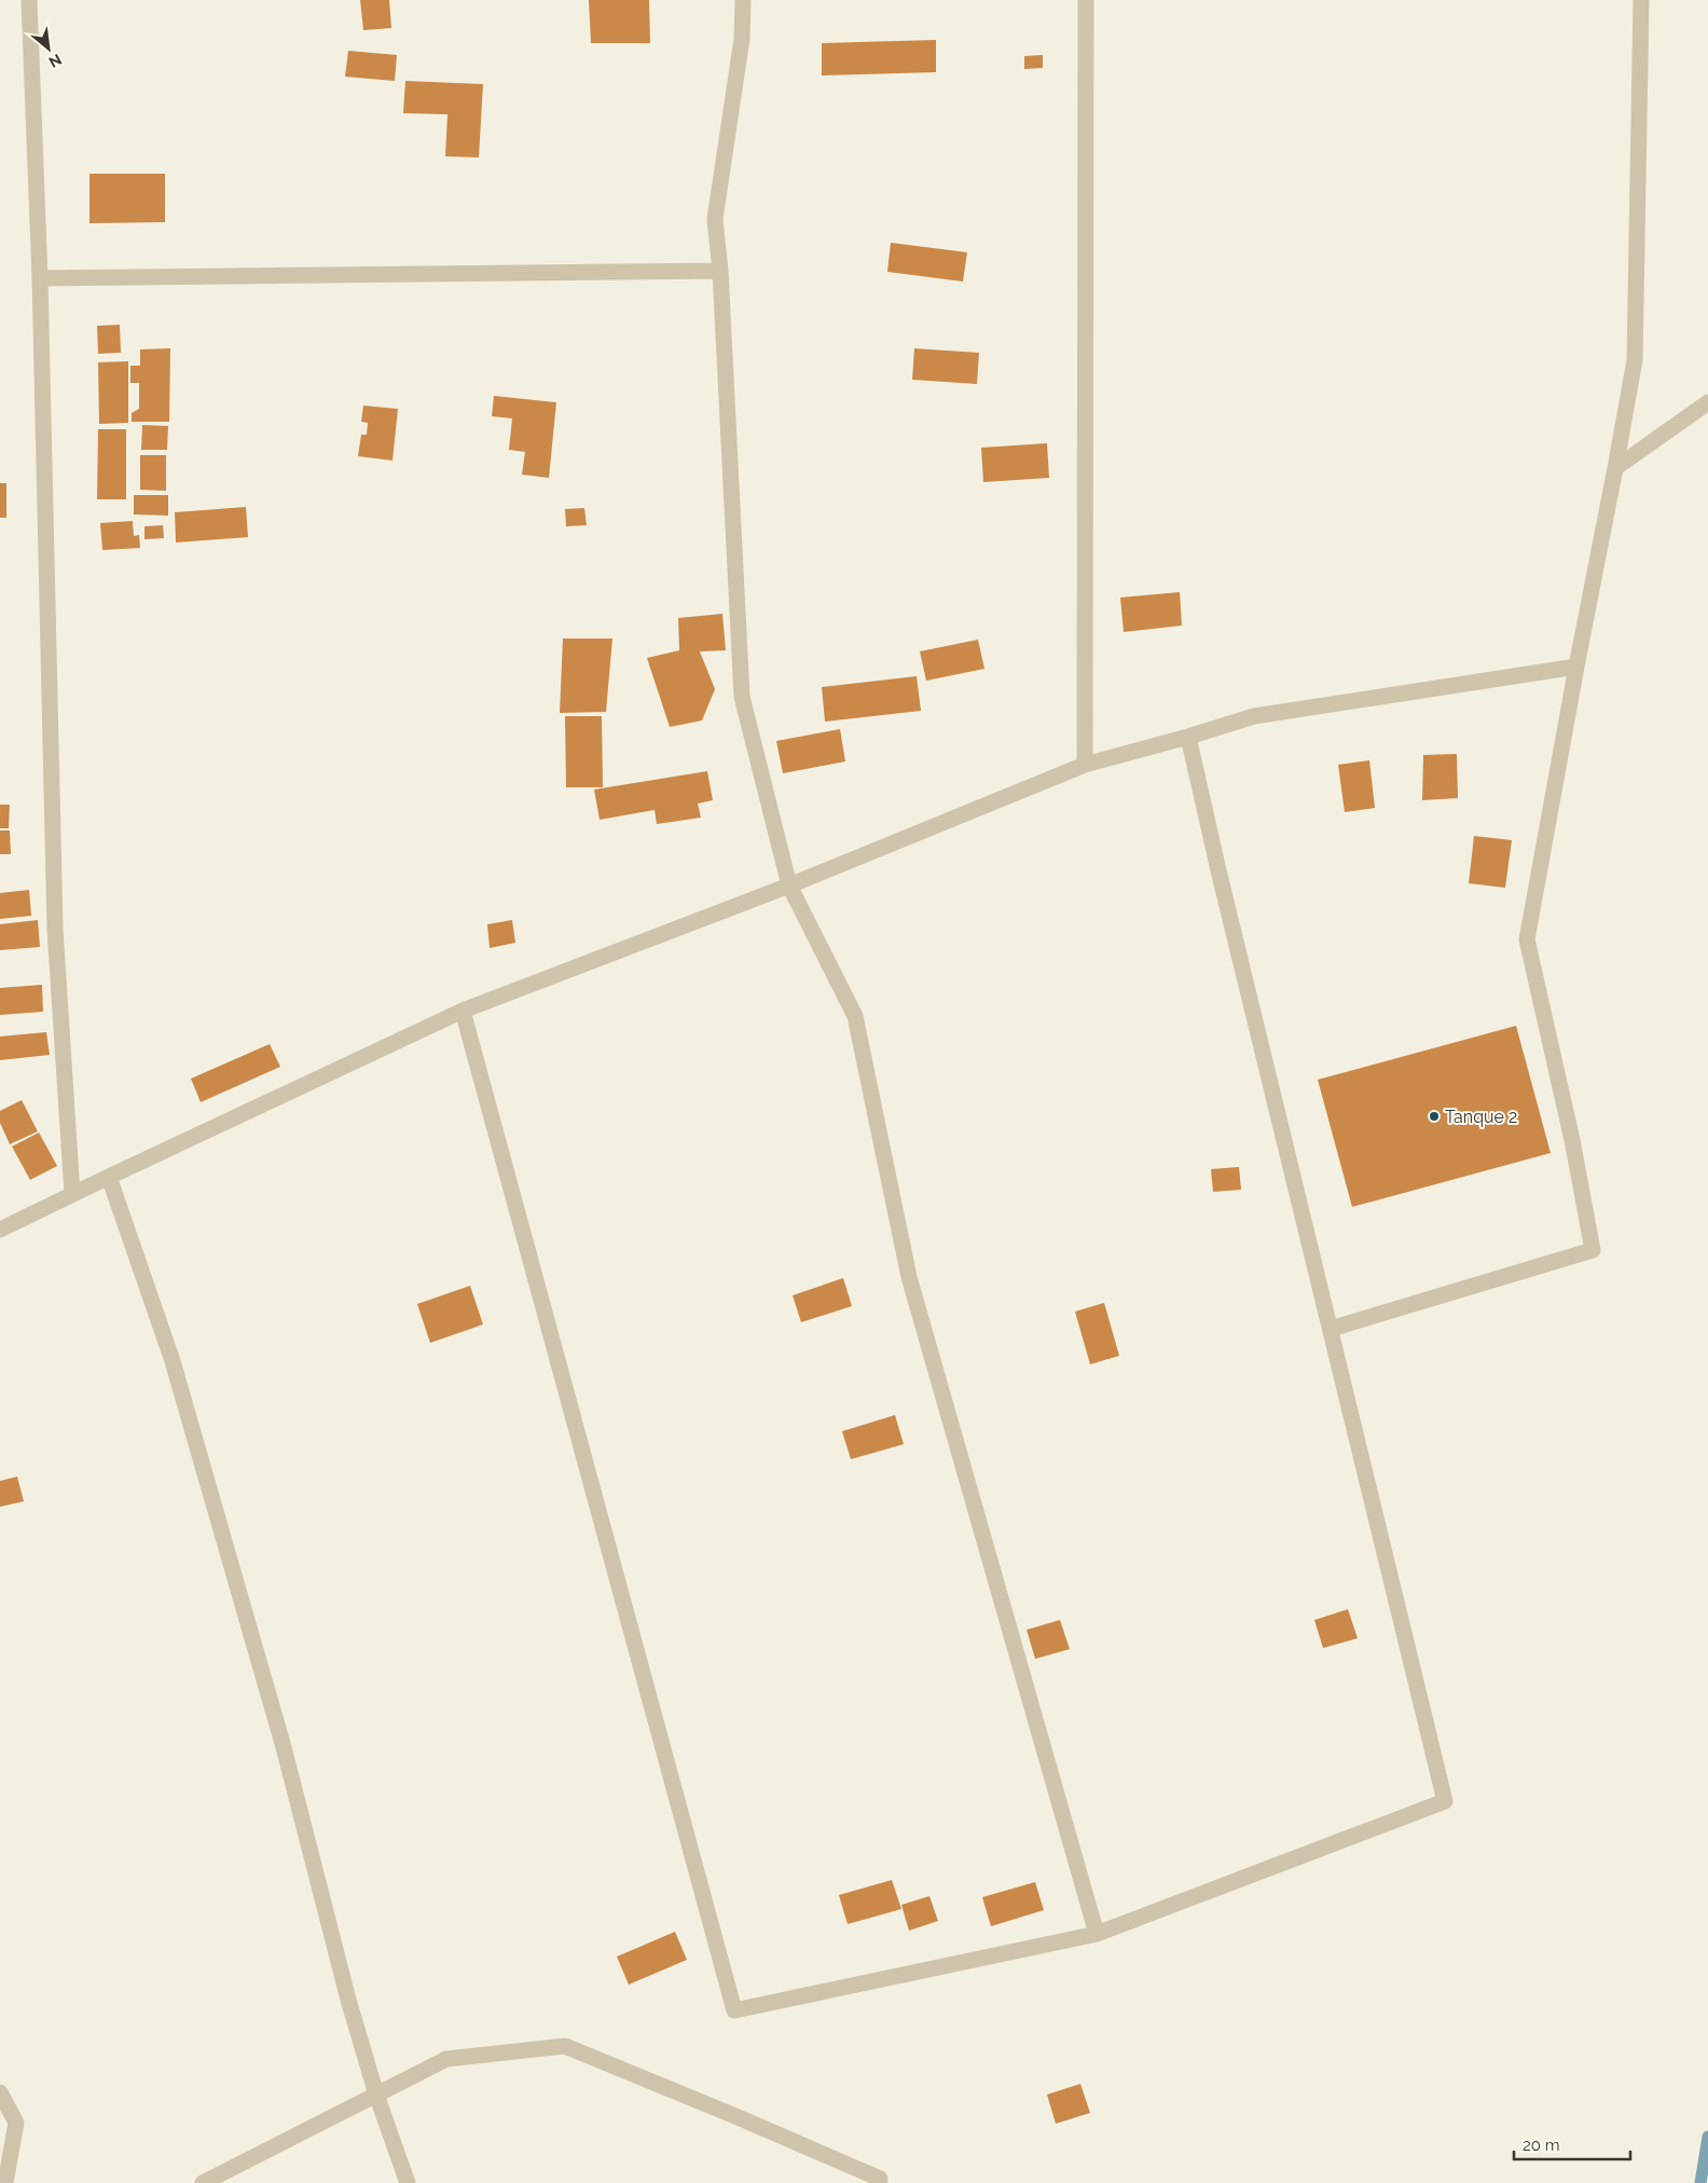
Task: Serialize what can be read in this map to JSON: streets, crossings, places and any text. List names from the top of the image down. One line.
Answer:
{"places":["Tanque 2"],"scale_bar":"20 m","north":"bottom right"}
